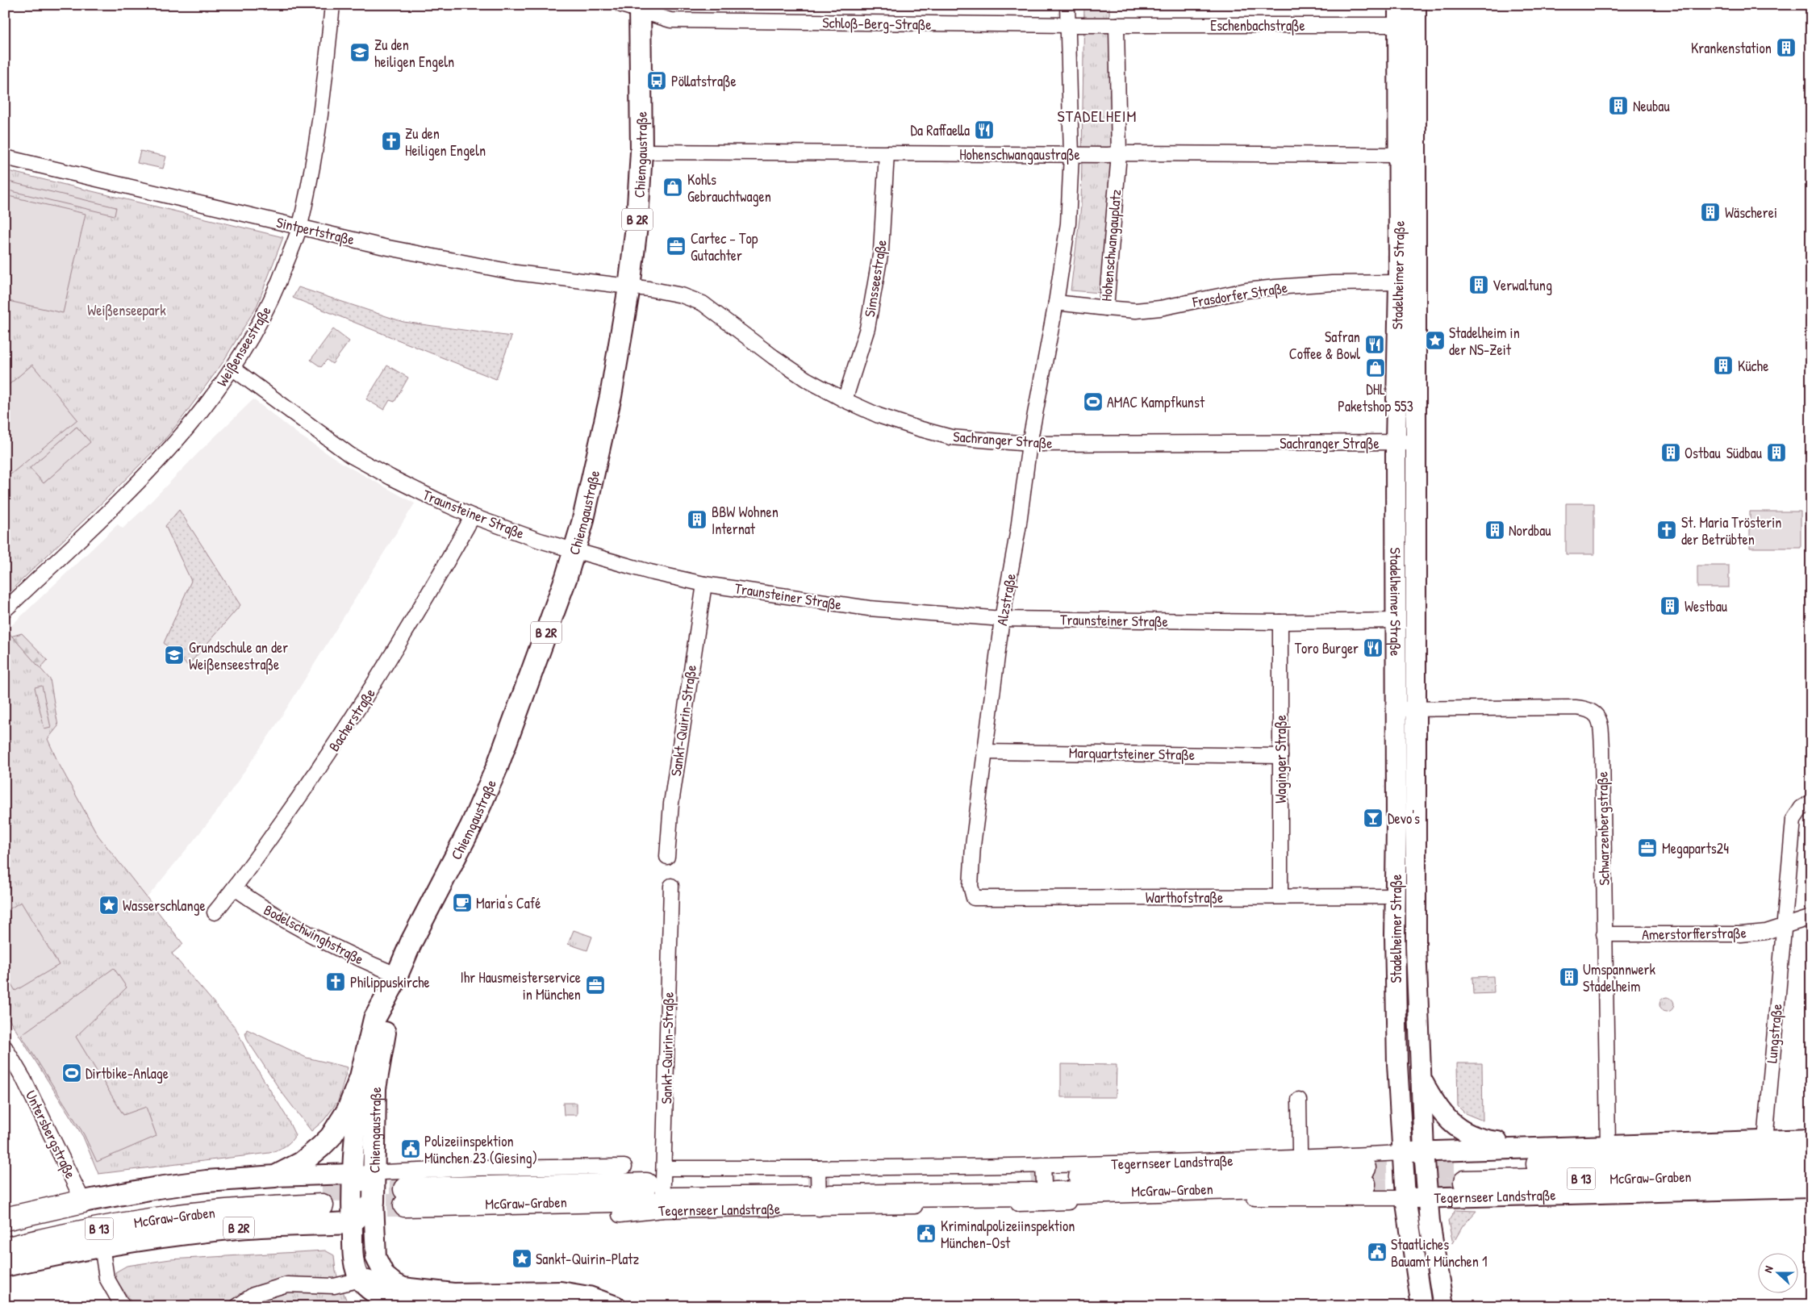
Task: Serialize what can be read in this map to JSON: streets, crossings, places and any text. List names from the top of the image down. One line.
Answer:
{"streets":{"highway":["B 2R","McGraw-Graben","B 13"],"main road":["Chiemgaustraße","Stadelheimer Straße","Tegernseer Landstraße"],"street":["Schloß-Berg-Straße","Eschenbachstraße","Hohenschwangaustraße","Sintpertstraße","Hohenschwangauplatz","Simsseestraße","Frasdorfer Straße","Weißenseestraße","Sachranger Straße","Traunsteiner Straße","Alzstraße","Bacherstraße","Sankt-Quirin-Straße","Marquartsteiner Straße","Waginger Straße","Schwarzenbergstraße","Warthofstraße","Amerstorfferstraße","Bodelschwinghstraße","Lungstraße","Untersbergstraße"]},"crossings":[["Schloß-Berg-Straße","Chiemgaustraße"],["Eschenbachstraße","Hohenschwangauplatz"],["Eschenbachstraße","Stadelheimer Straße"],["Chiemgaustraße","Hohenschwangaustraße"],["Chiemgaustraße","B 2R"],["Chiemgaustraße","Sintpertstraße"],["Chiemgaustraße","Sachranger Straße"],["Chiemgaustraße","Traunsteiner Straße"],["Chiemgaustraße","Bodelschwinghstraße"],["Hohenschwangaustraße","Hohenschwangauplatz"],["Hohenschwangaustraße","Stadelheimer Straße"],["Hohenschwangaustraße","Simsseestraße"],["B 2R","Untersbergstraße"],["Sintpertstraße","Weißenseestraße"],["Sintpertstraße","Sachranger Straße"],["Hohenschwangauplatz","Frasdorfer Straße"],["Hohenschwangauplatz","Alzstraße"],["Stadelheimer Straße","Frasdorfer Straße"],["Stadelheimer Straße","Sachranger Straße"],["Stadelheimer Straße","Traunsteiner Straße"],["Stadelheimer Straße","Schwarzenbergstraße"],["Stadelheimer Straße","Warthofstraße"],["Stadelheimer Straße","Tegernseer Landstraße"],["Simsseestraße","Sachranger Straße"],["Weißenseestraße","Traunsteiner Straße"],["Sachranger Straße","Alzstraße"],["Traunsteiner Straße","Alzstraße"],["Traunsteiner Straße","Bacherstraße"],["Traunsteiner Straße","Sankt-Quirin-Straße"],["Traunsteiner Straße","Waginger Straße"],["Alzstraße","Marquartsteiner Straße"],["Alzstraße","Warthofstraße"],["Bacherstraße","Bodelschwinghstraße"],["Sankt-Quirin-Straße","Tegernseer Landstraße"],["Sankt-Quirin-Straße","McGraw-Graben"],["Marquartsteiner Straße","Waginger Straße"],["Waginger Straße","Warthofstraße"],["Schwarzenbergstraße","Amerstorfferstraße"],["Schwarzenbergstraße","Tegernseer Landstraße"],["Amerstorfferstraße","Lungstraße"],["Lungstraße","Tegernseer Landstraße"],["Tegernseer Landstraße","McGraw-Graben"]],"districts":["STADELHEIM"],"parks":["Weißenseepark"],"places":{"building":["Krankenstation","Neubau","Wäscherei","Verwaltung","Küche","Ostbau","Südbau","BBW Wohnen Internat","Nordbau","Westbau","Umspannwerk Stadelheim"],"school or university":["Zu den heiligen Engeln","Grundschule an der Weißenseestraße"],"bus stop":["Pöllatstraße"],"restaurant":["Da Raffaella","Safran Coffee & Bowl","Toro Burger"],"church":["Zu den Heiligen Engeln","St. Maria Trösterin der Betrübten","Philippuskirche"],"shop":["Kohls Gebrauchtwagen","DHL Paketshop 553"],"office":["Cartec – Top Gutachter","Megaparts24","Ihr Hausmeisterservice in München"],"place":["Stadelheim in der NS-Zeit","Wasserschlange","Sankt-Quirin-Platz"],"sports":["AMAC Kampfkunst","Dirtbike-Anlage"],"bar":["Devo's"],"cafe":["Maria's Café"],"public building":["Polizeiinspektion München 23 (Giesing)","Kriminalpolizeiinspektion München-Ost","Staatliches Bauamt München 1"]},"north":"left"}
